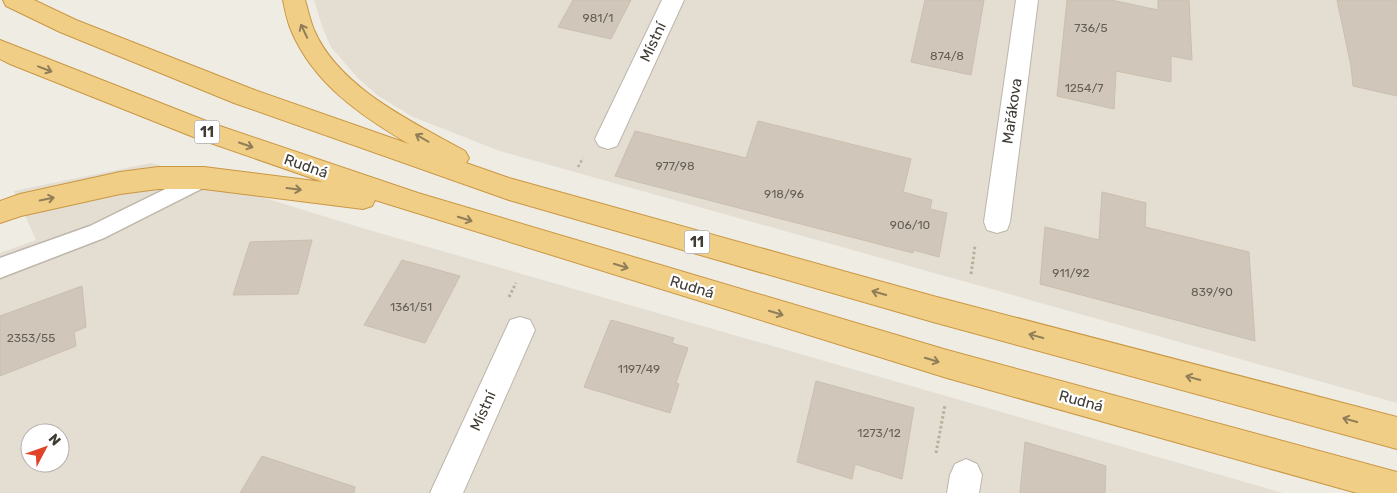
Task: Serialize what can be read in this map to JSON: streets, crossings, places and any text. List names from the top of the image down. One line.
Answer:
{"streets":{"highway":["11","Rudná"],"street":["Místní","Mařákova"]},"house_numbers":["981/1","736/5","874/8","1254/7","977/98","918/96","906/10","911/92","839/90","1361/51","2353/55","1197/49","1273/12"],"north":"top right"}
